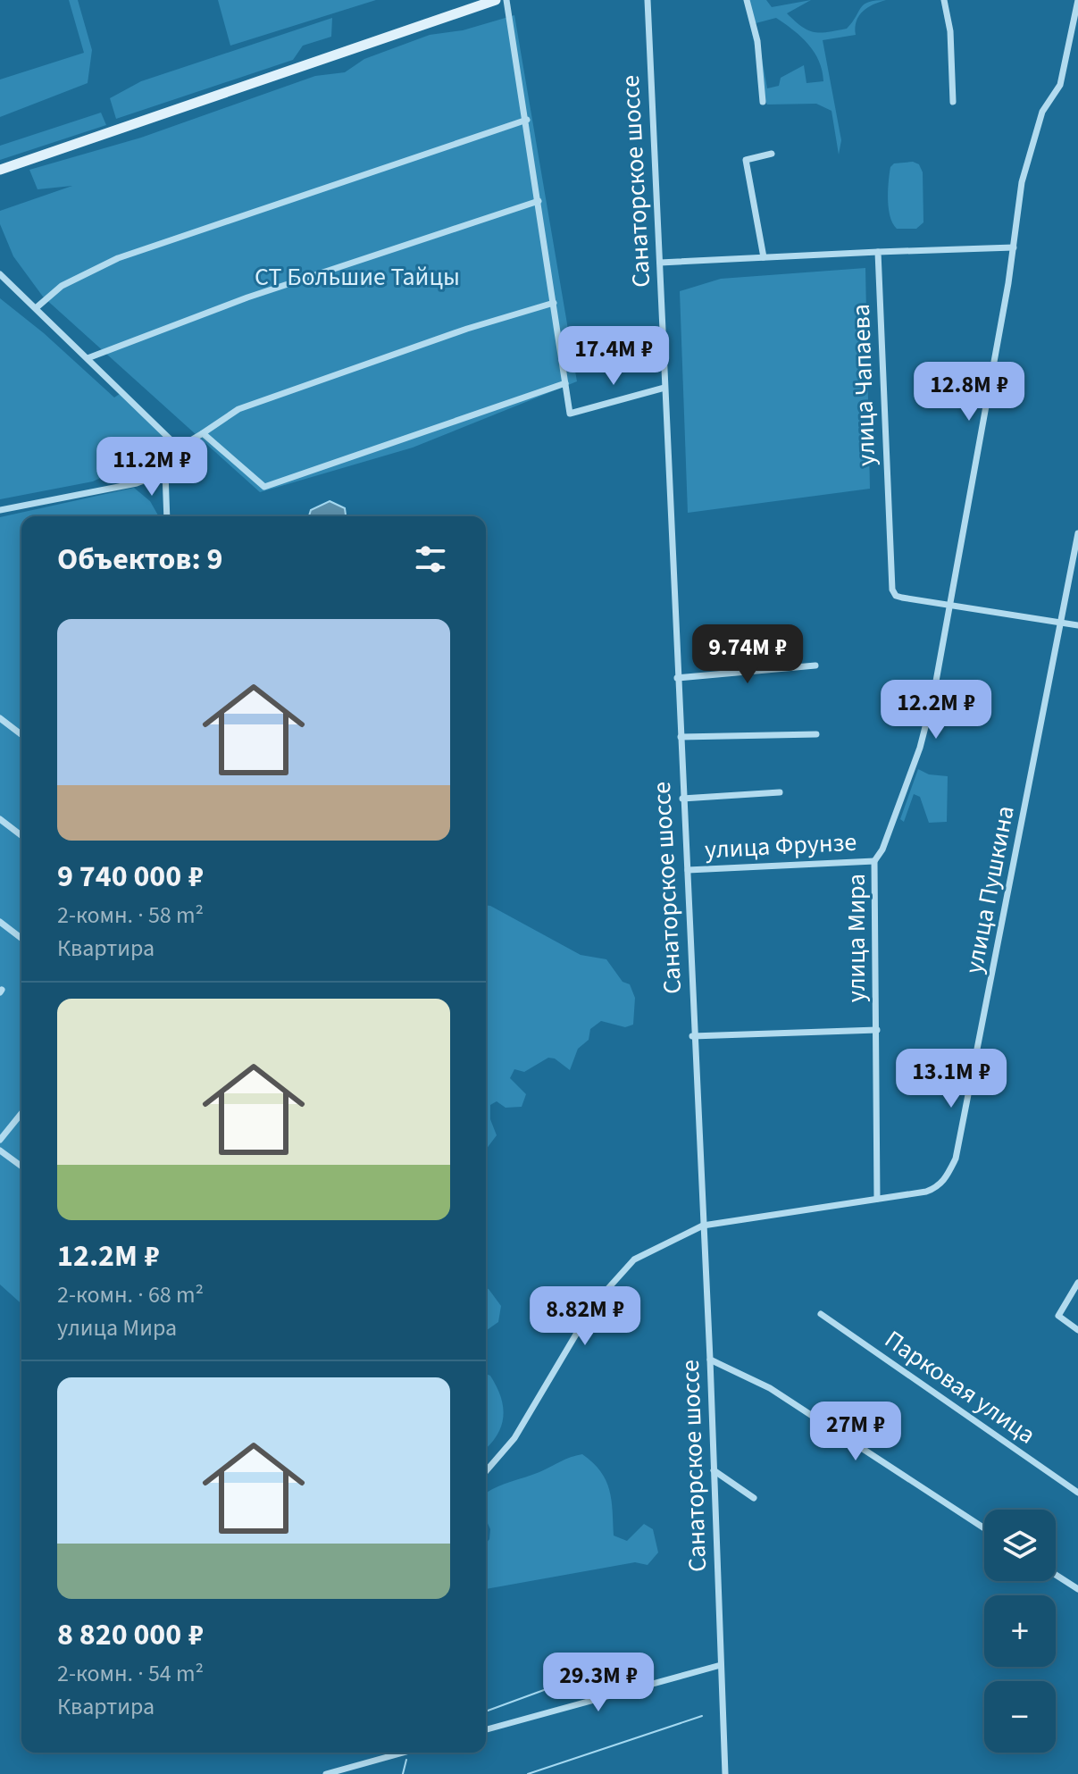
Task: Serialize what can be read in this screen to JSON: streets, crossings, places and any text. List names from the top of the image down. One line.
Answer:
{"streets":{"street":["Санаторское шоссе","улица Чапаева","улица Фрунзе","улица Пушкина","улица Мира","Парковая улица"]},"crossings":[["Санаторское шоссе","улица Фрунзе"],["Санаторское шоссе","улица Пушкина"],["улица Чапаева","улица Пушкина"],["улица Чапаева","улица Мира"],["улица Фрунзе","улица Мира"],["улица Пушкина","улица Мира"]],"parks":["СТ Большие Тайцы"],"page":{"price":["17.4M ₽","12.8M ₽","11.2M ₽","9.74M ₽","12.2M ₽","13.1M ₽","8.82M ₽","27M ₽","29.3M ₽"],"heading":"Объектов: 9","list":[{"name":"9 740 000 ₽","note":"2-комн. · 58 m² · Квартира"},{"name":"12.2M ₽","note":"2-комн. · 68 m² · улица Мира"},{"name":"8 820 000 ₽","note":"2-комн. · 54 m² · Квартира"}],"map_buttons":["+","−"]}}
